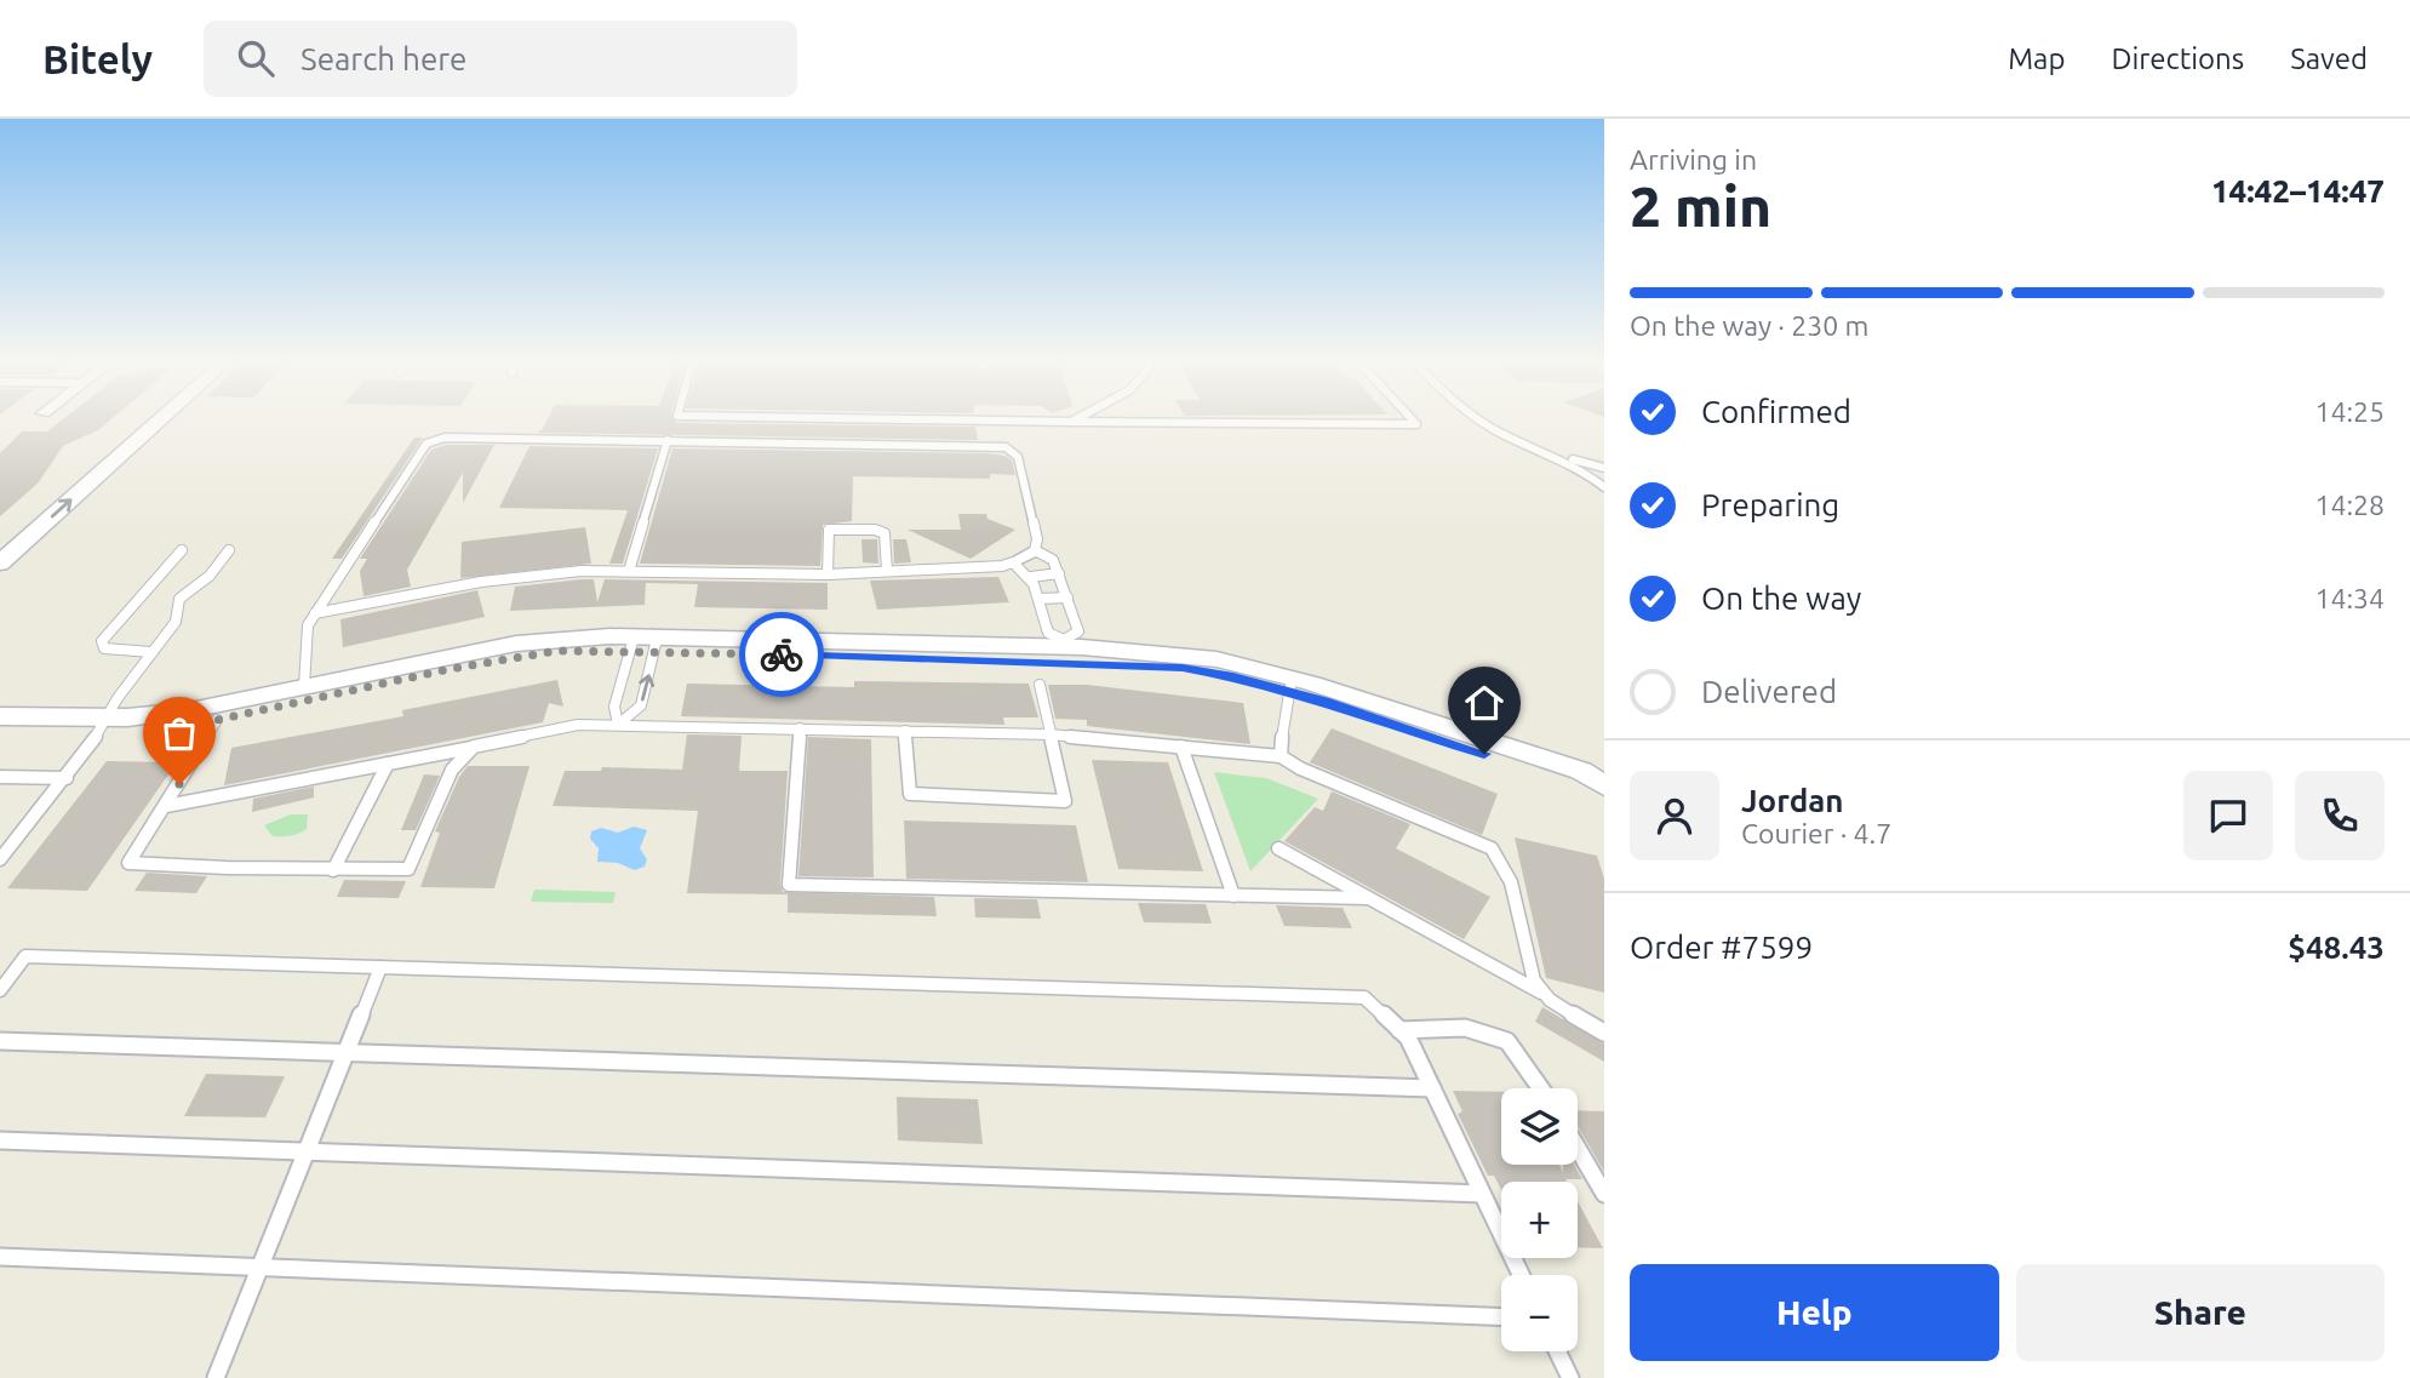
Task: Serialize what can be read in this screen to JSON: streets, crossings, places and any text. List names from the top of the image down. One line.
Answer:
{"page":{"header":"Bitely","search":"Search here","nav":["Map","Directions","Saved"],"heading":["2 min","Arriving in","14:42–14:47"],"panel":["Jordan","Courier · 4.7","Order #7599","$48.43"],"bar":"On the way · 230 m","list":[["Confirmed","14:25"],["Preparing","14:28"],["On the way","14:34"],"Delivered"],"map_buttons":["+","−"],"buttons":["Help","Share"]}}
